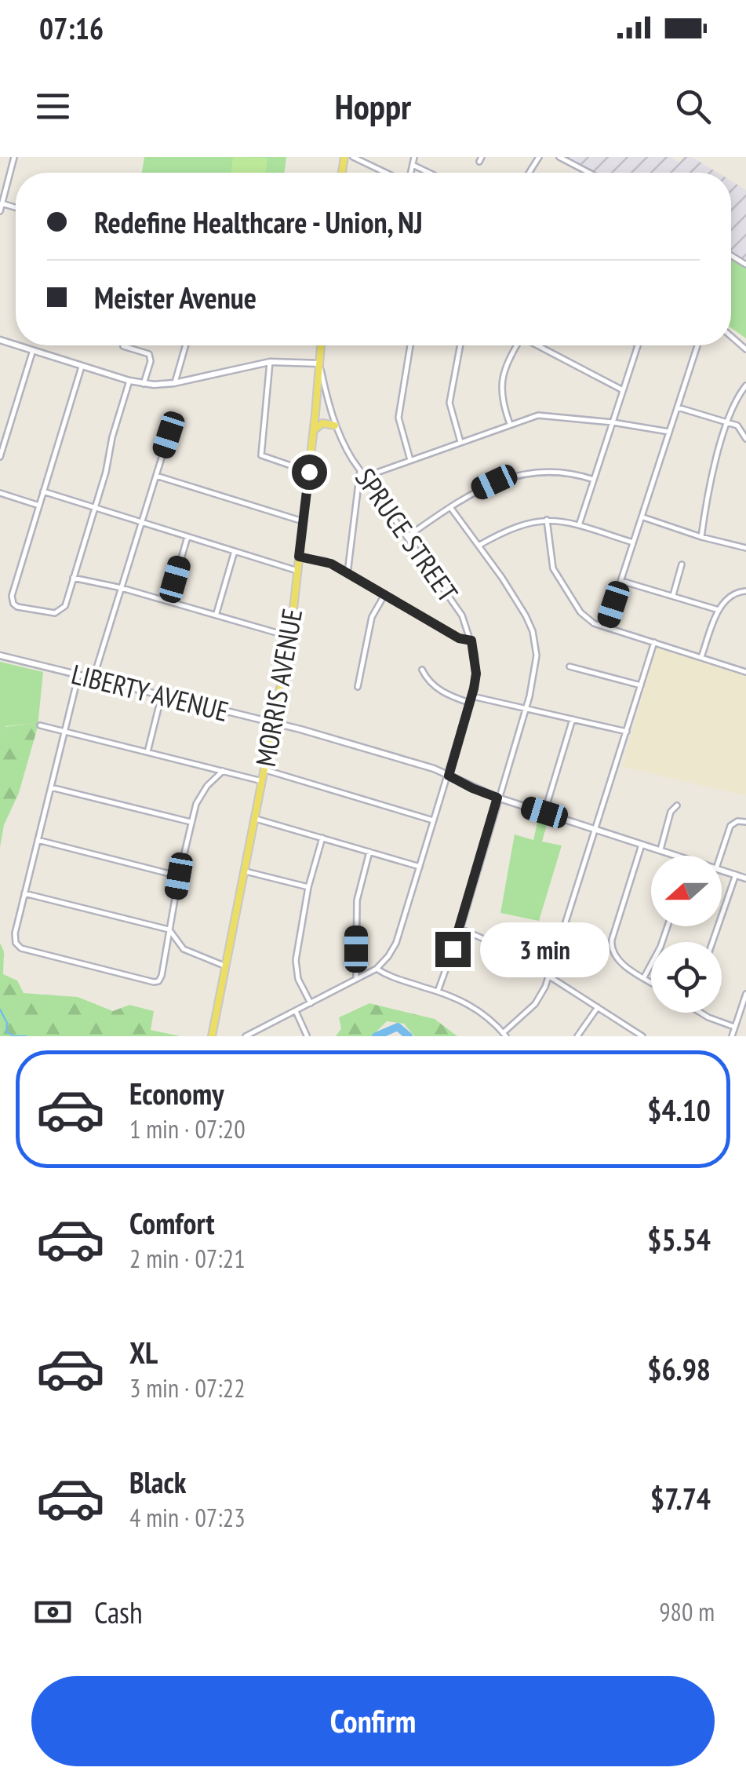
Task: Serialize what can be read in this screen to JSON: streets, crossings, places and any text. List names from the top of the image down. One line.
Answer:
{"streets":{"main road":["MORRIS AVENUE"],"street":["SPRUCE STREET","LIBERTY AVENUE"]},"crossings":[["SPRUCE STREET","MORRIS AVENUE"],["SPRUCE STREET","LIBERTY AVENUE"],["MORRIS AVENUE","LIBERTY AVENUE"]],"north":"left","page":{"status":"07:16","header":"Hoppr","banner":["Redefine Healthcare - Union, NJ","Meister Avenue"],"bubble":"3 min","list":[{"name":"Economy","note":"1 min · 07:20","value":"$4.10"},{"name":"Comfort","note":"2 min · 07:21","value":"$5.54"},{"name":"XL","note":"3 min · 07:22","value":"$6.98"},{"name":"Black","note":"4 min · 07:23","value":"$7.74"}],"pay":["Cash","980 m"],"buttons":"Confirm"}}
